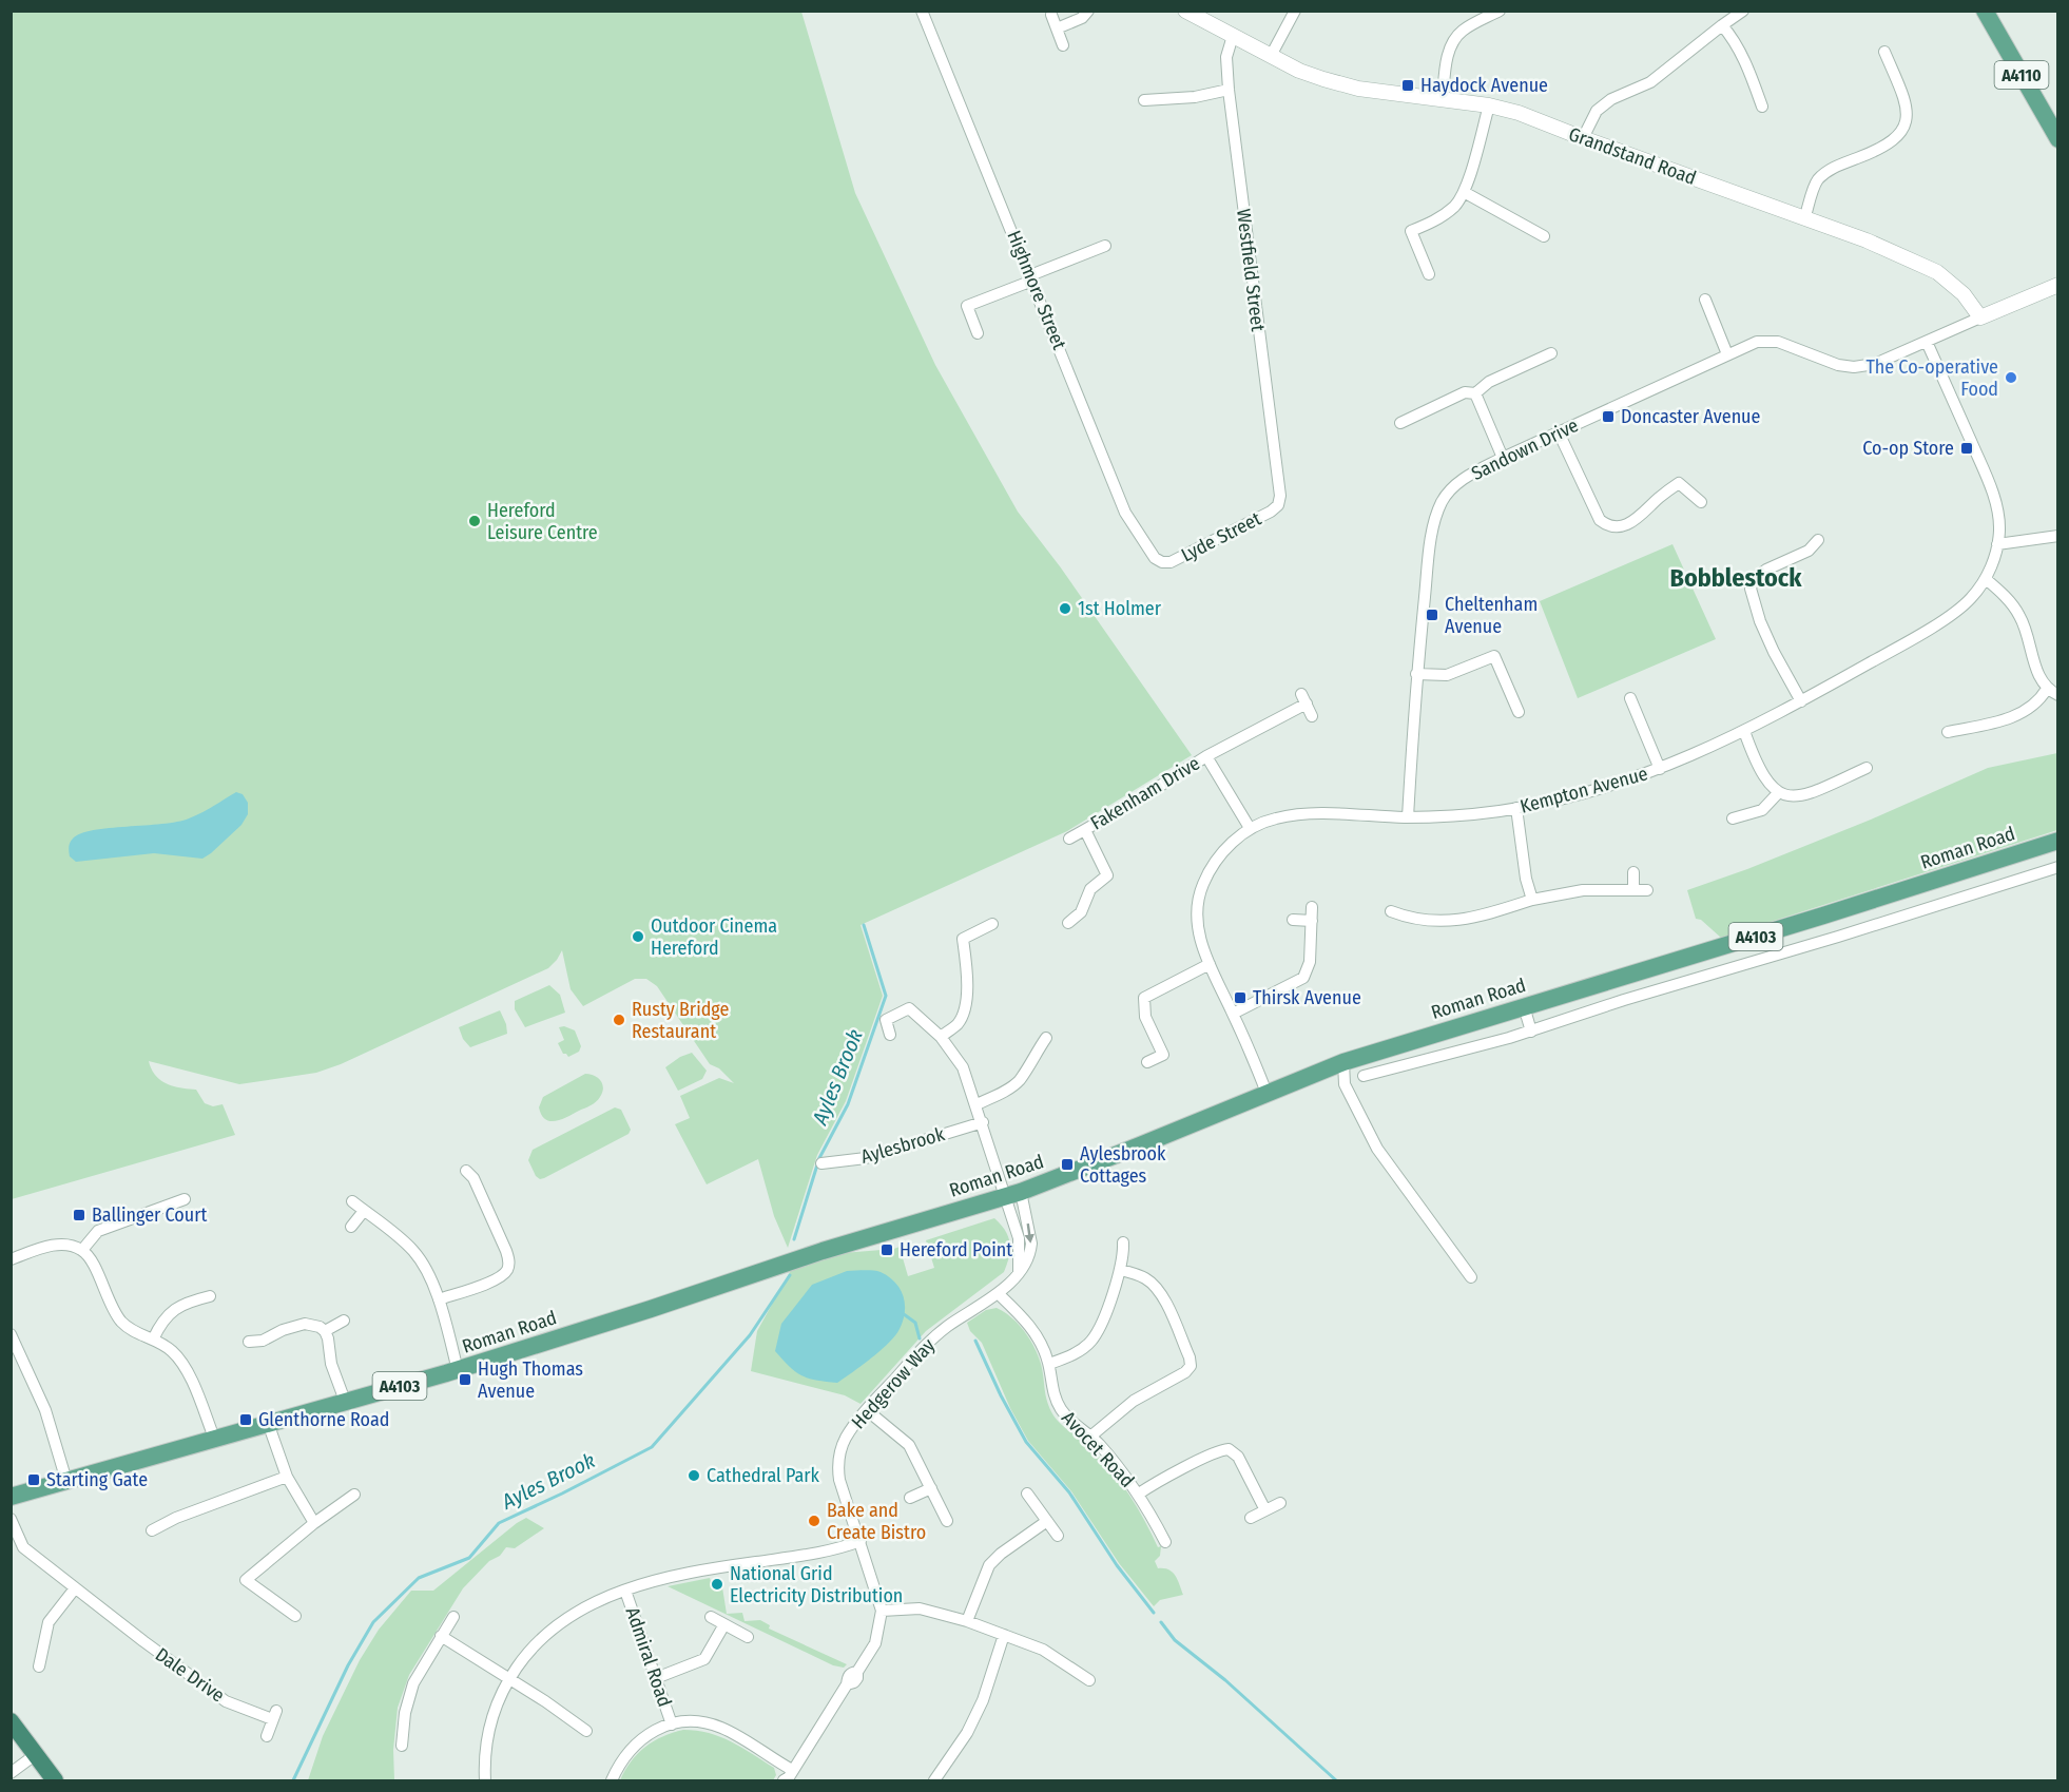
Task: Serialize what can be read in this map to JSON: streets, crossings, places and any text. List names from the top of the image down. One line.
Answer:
{"streets":{"main road":["A4110","Roman Road","A4103"],"street":["Grandstand Road","Westfield Street","Highmore Street","Sandown Drive","Lyde Street","Kempton Avenue","Fakenham Drive","Aylesbrook","Hedgerow Way","Avocet Road","Admiral Road","Dale Drive"]},"crossings":[["Grandstand Road","Westfield Street"],["Grandstand Road","Sandown Drive"],["Westfield Street","Lyde Street"],["Highmore Street","Lyde Street"],["Sandown Drive","Kempton Avenue"],["Kempton Avenue","Fakenham Drive"],["Kempton Avenue","Roman Road"],["Roman Road","Hedgerow Way"],["Hedgerow Way","Avocet Road"]],"districts":["Bobblestock"],"water":["Ayles Brook"],"places":{"transit":["Haydock Avenue","Doncaster Avenue","Co-op Store","Cheltenham Avenue","Thirsk Avenue","Aylesbrook Cottages","Ballinger Court","Hereford Point","Hugh Thomas Avenue","Glenthorne Road","Starting Gate"],"other":["The Co-operative Food","Hereford Leisure Centre","1st Holmer","Outdoor Cinema Hereford","Rusty Bridge Restaurant","Cathedral Park","Bake and Create Bistro","National Grid Electricity Distribution"]}}
